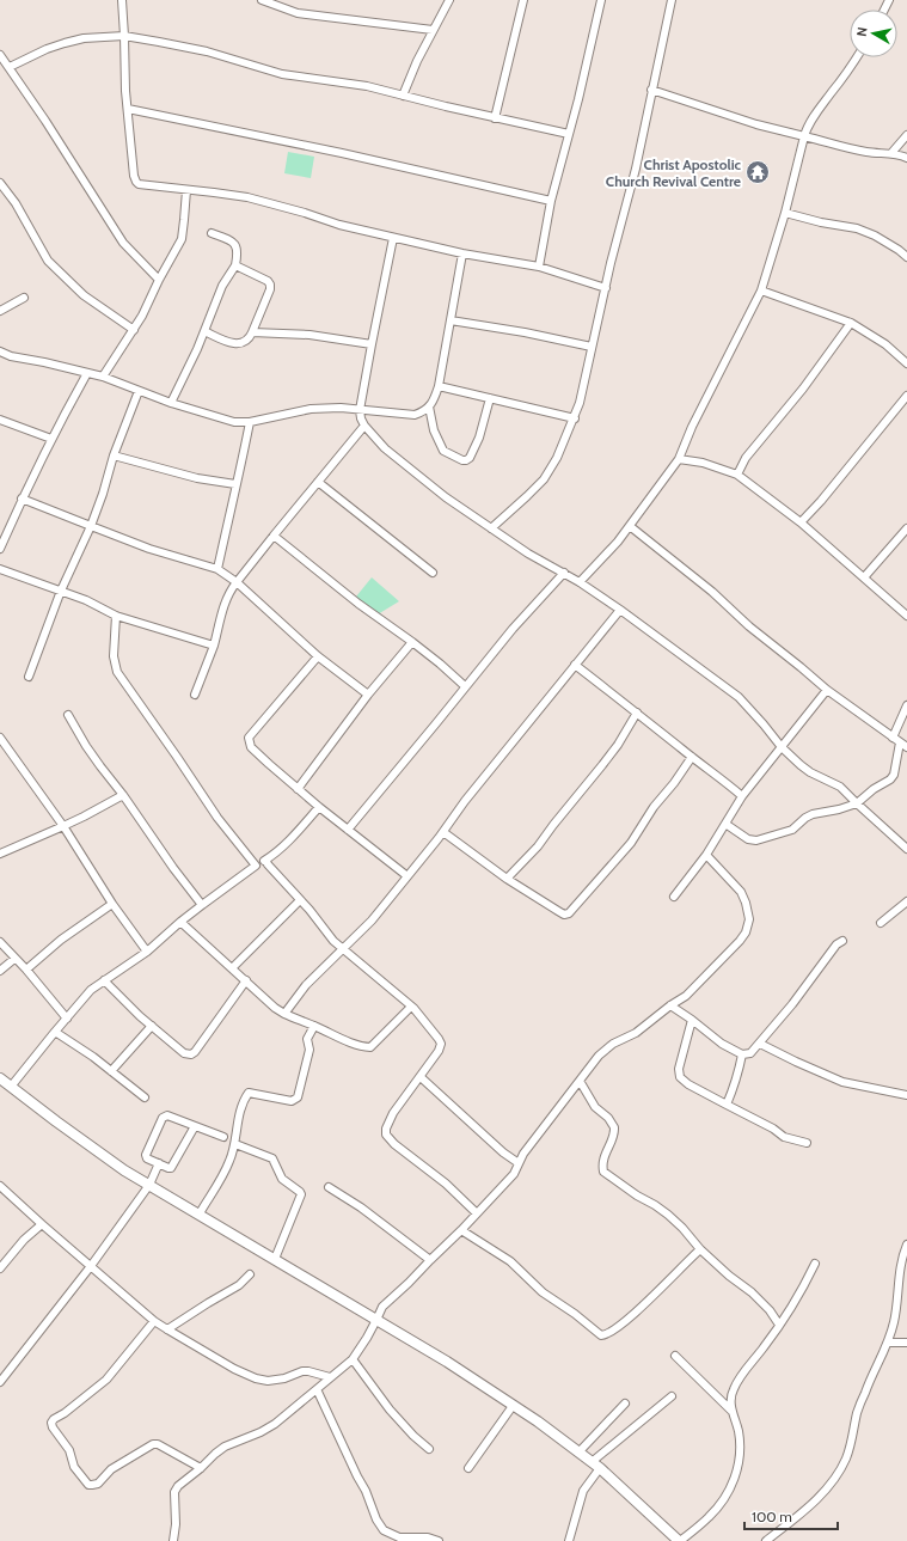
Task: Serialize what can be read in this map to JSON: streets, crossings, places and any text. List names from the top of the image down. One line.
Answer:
{"places":{"temple":["Christ Apostolic Church Revival Centre"]},"scale_bar":"100 m","north":"left"}
